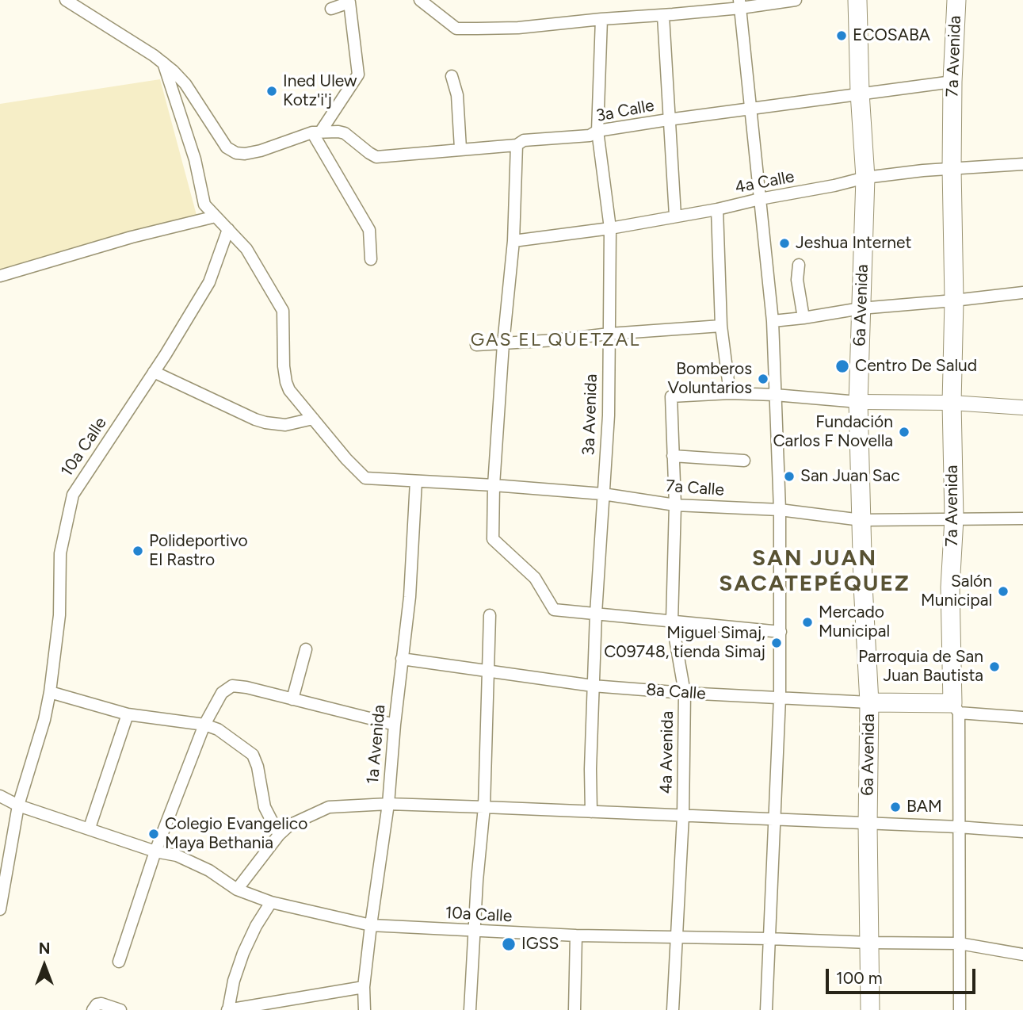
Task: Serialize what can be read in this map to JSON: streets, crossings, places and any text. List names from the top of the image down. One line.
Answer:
{"streets":{"main road":["7a Avenida","6a Avenida","8a Calle"],"street":["3a Calle","4a Calle","3a Avenida","10a Calle","7a Calle","1a Avenida","4a Avenida"]},"crossings":[["7a Avenida","3a Calle"],["7a Avenida","4a Calle"],["7a Avenida","10a Calle"],["7a Avenida","7a Calle"],["7a Avenida","8a Calle"],["3a Calle","6a Avenida"],["3a Calle","3a Avenida"],["4a Calle","6a Avenida"],["4a Calle","3a Avenida"],["6a Avenida","10a Calle"],["6a Avenida","7a Calle"],["6a Avenida","8a Calle"],["3a Avenida","7a Calle"],["3a Avenida","8a Calle"],["10a Calle","1a Avenida"],["10a Calle","4a Avenida"],["7a Calle","1a Avenida"],["7a Calle","4a Avenida"],["8a Calle","1a Avenida"],["8a Calle","4a Avenida"]],"districts":["GAS EL QUETZAL","SAN JUAN SACATEPÉQUEZ"],"places":["ECOSABA","Ined Ulew Kotz'i'j","Jeshua Internet","Centro De Salud","Bomberos Voluntarios","Fundación Carlos F Novella","San Juan Sac","Polideportivo El Rastro","Salón Municipal","Mercado Municipal","Miguel Simaj, C09748, tienda Simaj","Parroquia de San Juan Bautista","BAM","Colegio Evangelico Maya Bethania","IGSS"],"scale_bar":"100 m","north":"top"}
